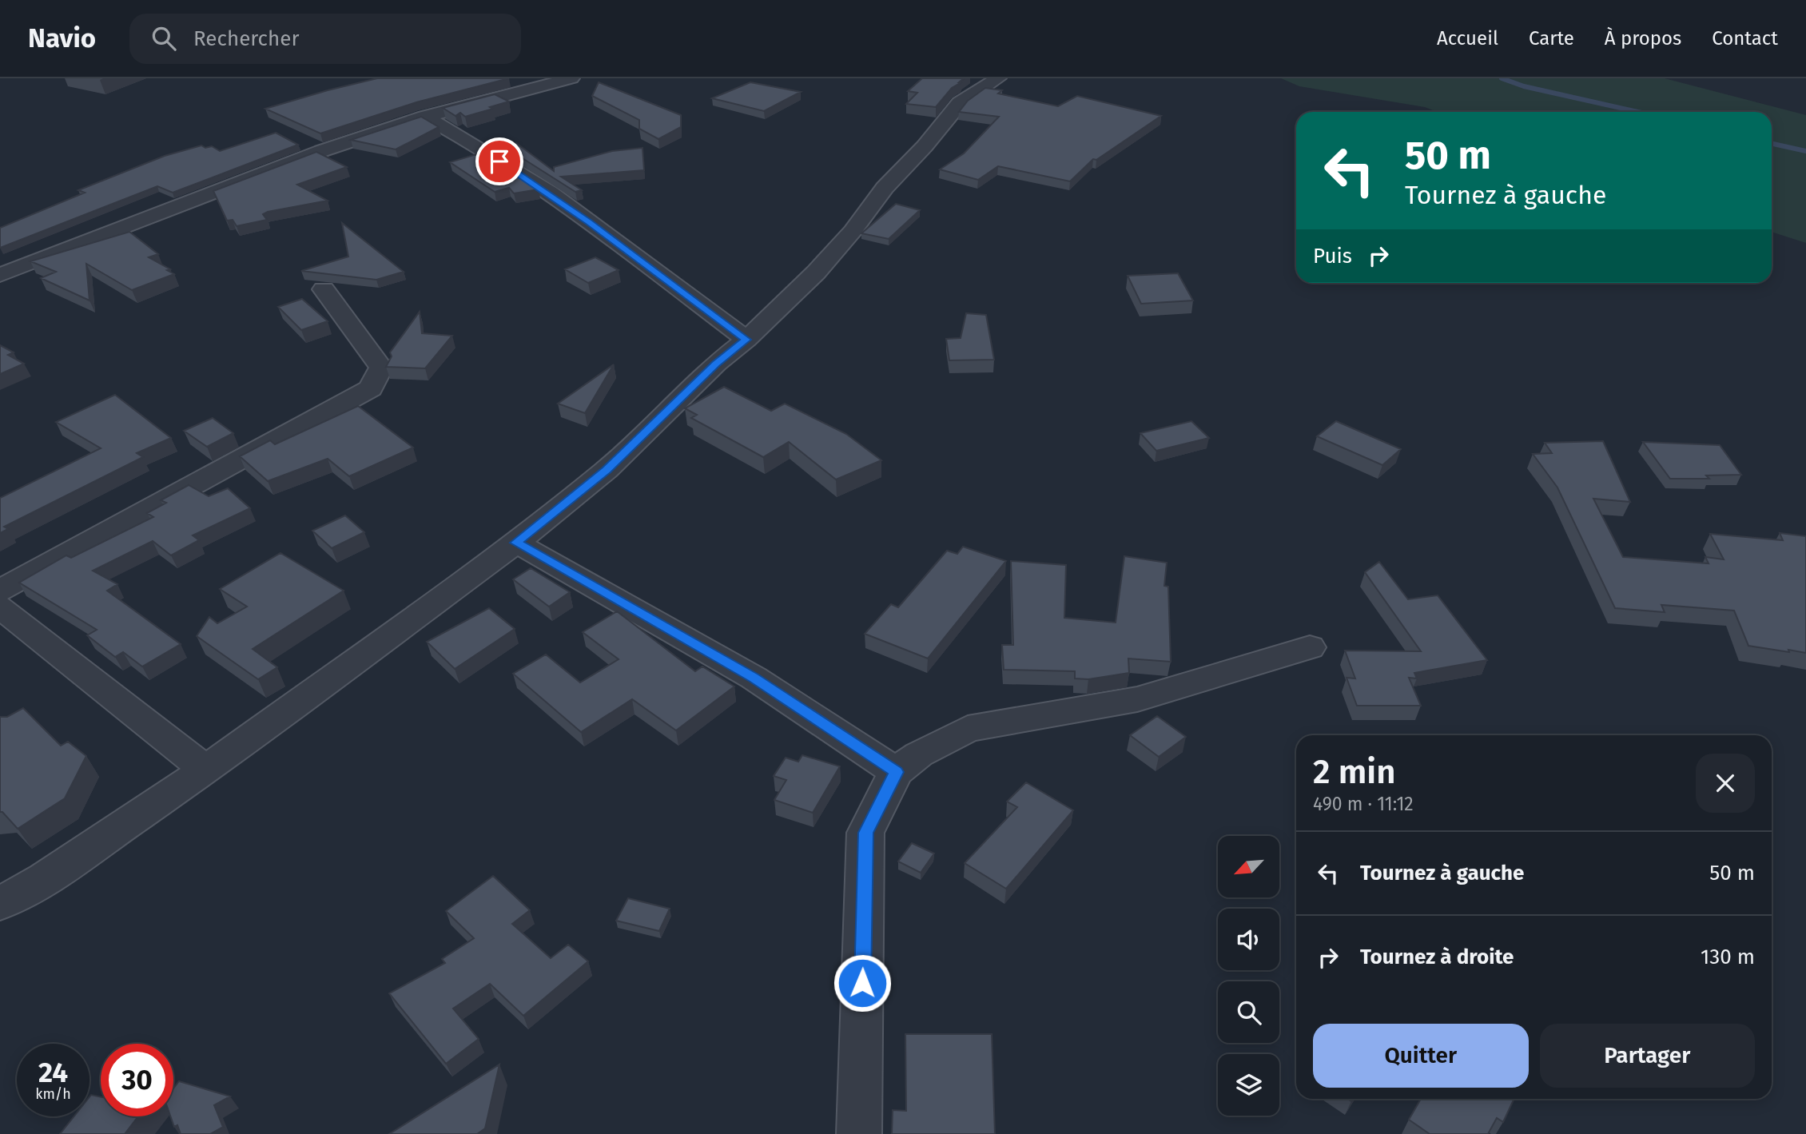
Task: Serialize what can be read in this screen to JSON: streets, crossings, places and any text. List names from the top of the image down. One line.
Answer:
{"north":"bottom left","page":{"header":"Navio","search":"Rechercher","nav":["Accueil","Carte","À propos","Contact"],"turn":["50 m","Tournez à gauche"],"then":"Puis","heading":["2 min","490 m · 11:12"],"list":[{"name":"Tournez à gauche","value":"50 m"},{"name":"Tournez à droite","value":"130 m"}],"buttons":["Quitter","Partager"],"speed":"24 km/h","limit":"30"}}
